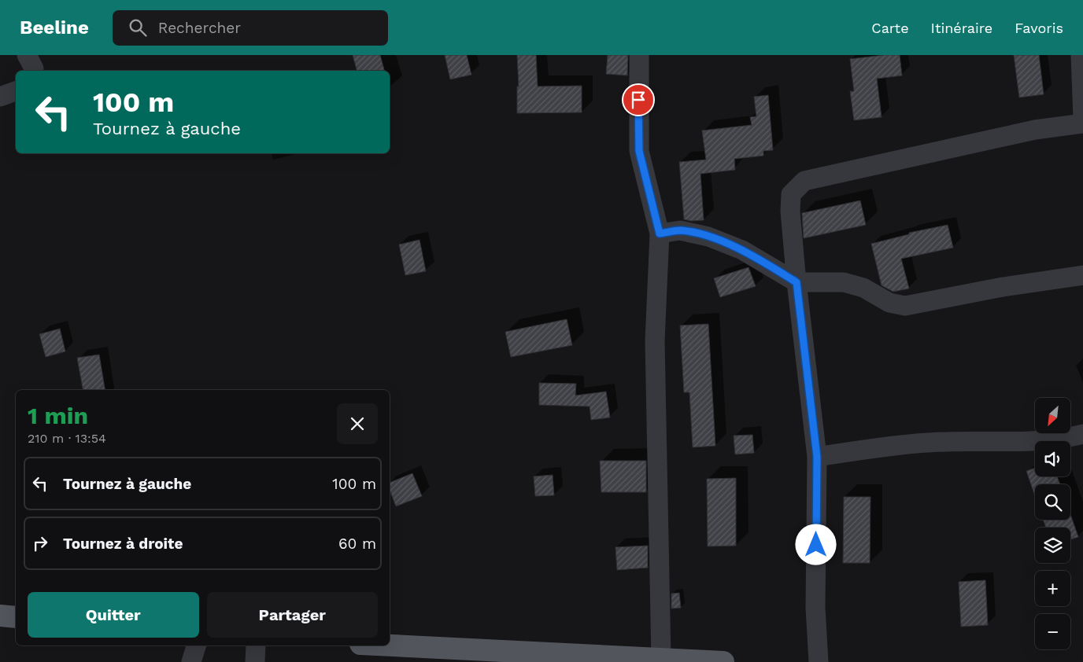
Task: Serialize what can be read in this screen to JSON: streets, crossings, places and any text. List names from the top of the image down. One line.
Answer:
{"north":"bottom left","page":{"header":"Beeline","search":"Rechercher","nav":["Carte","Itinéraire","Favoris"],"turn":["100 m","Tournez à gauche"],"heading":["1 min","210 m · 13:54"],"map_buttons":["+","−"],"list":[{"name":"Tournez à gauche","value":"100 m"},{"name":"Tournez à droite","value":"60 m"}],"buttons":["Quitter","Partager"]}}
